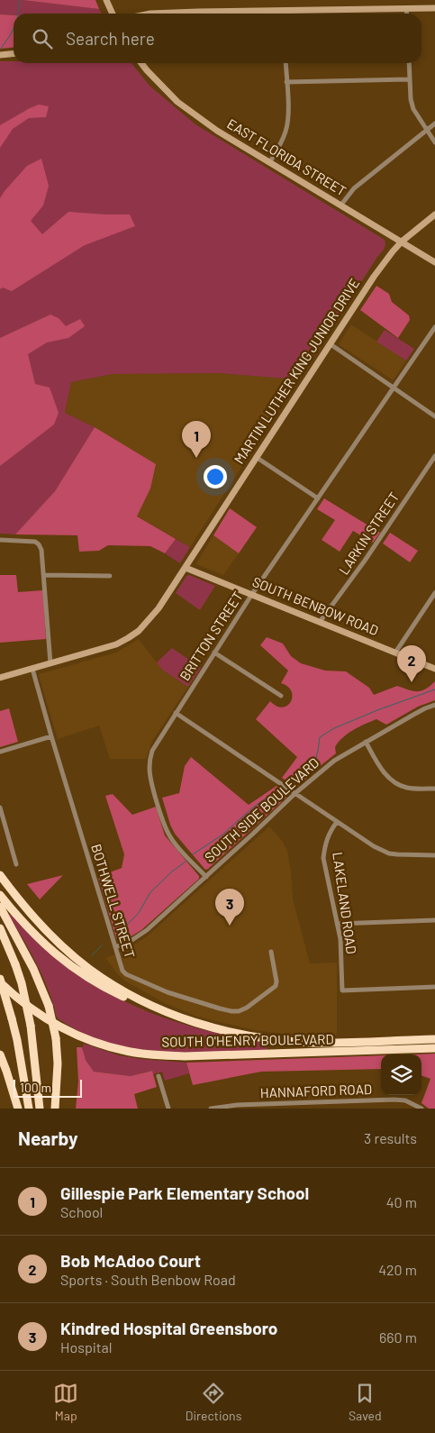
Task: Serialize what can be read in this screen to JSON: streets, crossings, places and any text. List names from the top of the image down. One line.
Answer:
{"streets":{"highway":["SOUTH O'HENRY BOULEVARD"],"main road":["EAST FLORIDA STREET","MARTIN LUTHER KING JUNIOR DRIVE","SOUTH BENBOW ROAD"],"street":["LARKIN STREET","BRITTON STREET","SOUTH SIDE BOULEVARD","BOTHWELL STREET","LAKELAND ROAD","HANNAFORD ROAD"]},"crossings":[["EAST FLORIDA STREET","MARTIN LUTHER KING JUNIOR DRIVE"],["MARTIN LUTHER KING JUNIOR DRIVE","SOUTH BENBOW ROAD"],["MARTIN LUTHER KING JUNIOR DRIVE","BOTHWELL STREET"],["LARKIN STREET","SOUTH BENBOW ROAD"],["SOUTH BENBOW ROAD","BRITTON STREET"],["BRITTON STREET","SOUTH SIDE BOULEVARD"],["SOUTH SIDE BOULEVARD","BOTHWELL STREET"]],"scale_bar":"100 m","page":{"search":"Search here","pins":["1","2","3"],"scale":"100 m","heading":["Nearby","3 results"],"list":[{"mark":"1","name":"Gillespie Park Elementary School","note":"School","value":"40 m"},{"mark":"2","name":"Bob McAdoo Court","note":"Sports · South Benbow Road","value":"420 m"},{"mark":"3","name":"Kindred Hospital Greensboro","note":"Hospital","value":"660 m"}],"nav":["Map","Directions","Saved"]}}
